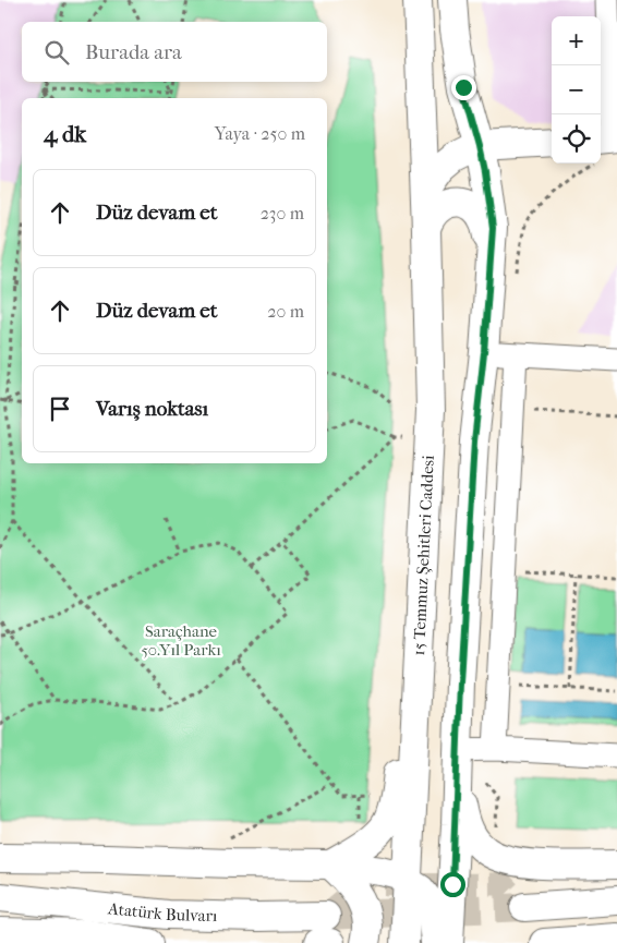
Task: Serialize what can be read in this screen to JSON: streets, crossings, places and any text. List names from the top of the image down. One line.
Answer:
{"streets":{"main road":["15 Temmuz Şehitleri Caddesi","Atatürk Bulvarı"]},"parks":["Saraçhane 50.Yıl Parkı"],"page":{"map_buttons":["+","−"],"search":"Burada ara","heading":["4 dk","Yaya · 250 m"],"list":[["Düz devam et","230 m"],["Düz devam et","20 m"],"Varış noktası"]}}
